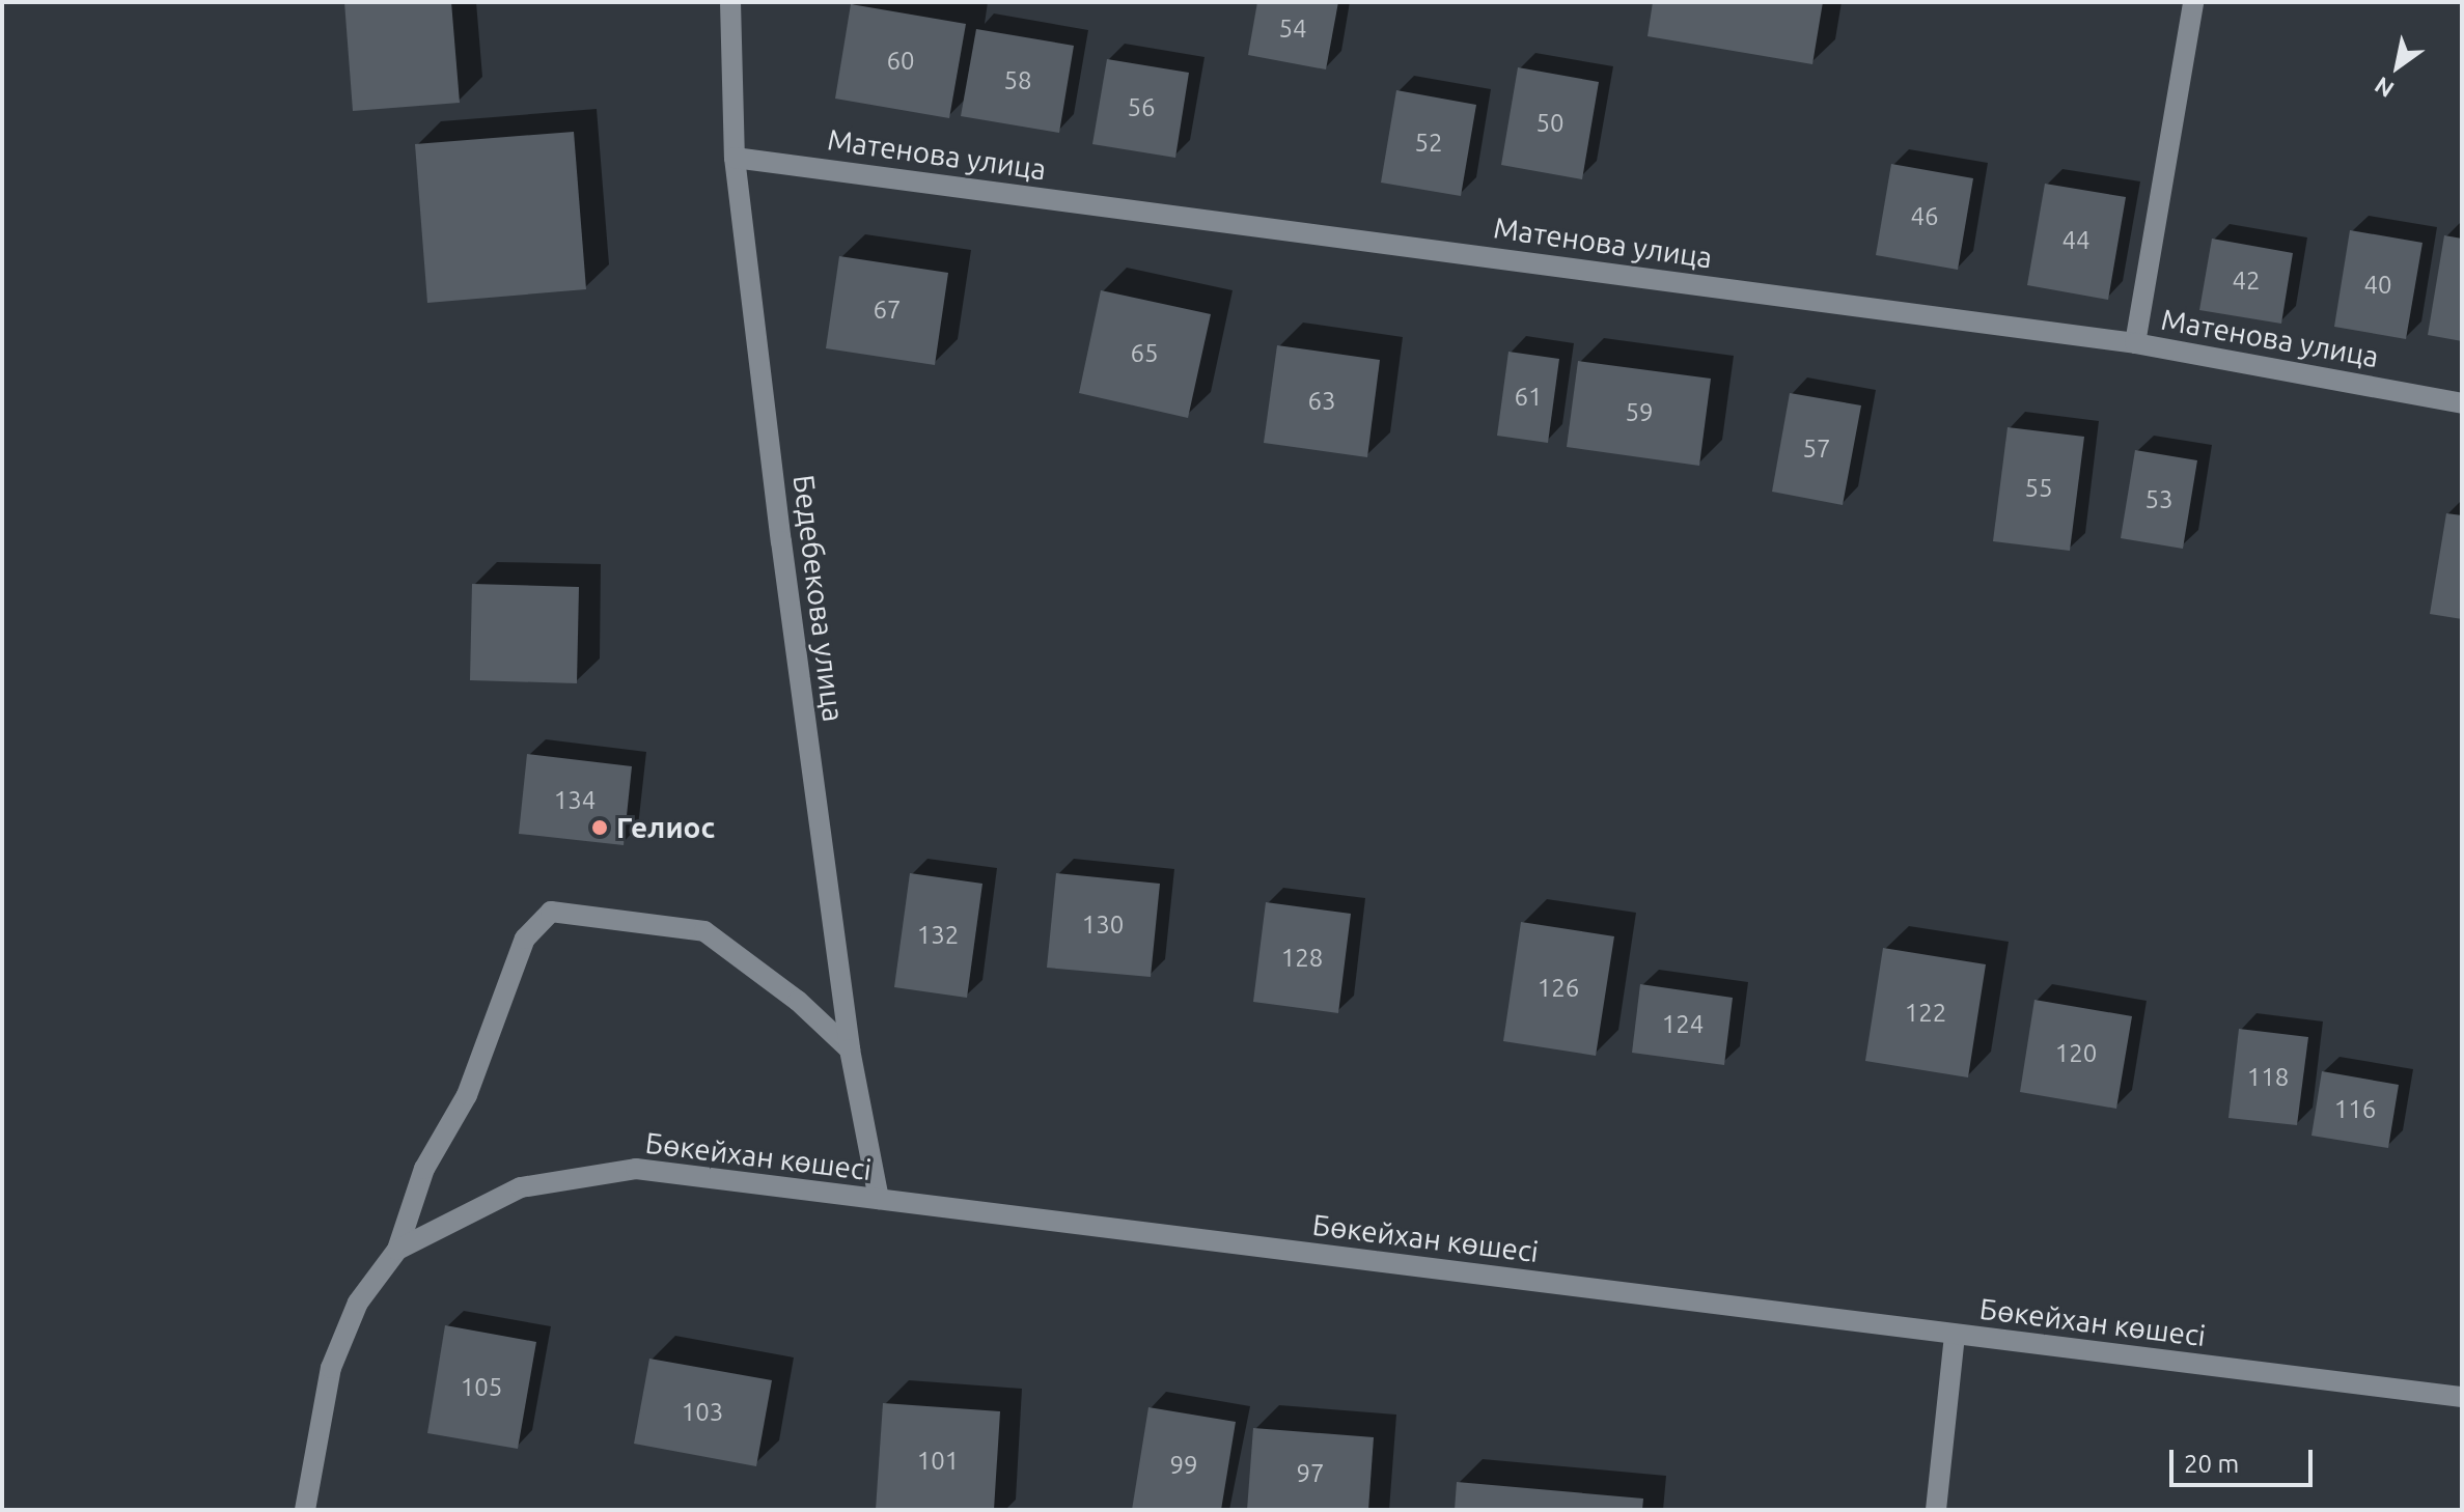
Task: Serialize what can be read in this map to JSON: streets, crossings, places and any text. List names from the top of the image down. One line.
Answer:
{"streets":{"street":["Матенова улица","Бедебекова улица","Бөкейхан көшесі"]},"crossings":[["Матенова улица","Бедебекова улица"],["Бедебекова улица","Бөкейхан көшесі"]],"places":["Гелиос"],"house_numbers":["54","60","58","56","50","52","46","44","42","40","67","65","61","63","59","57","55","53","134","130","132","128","126","122","124","120","118","116","105","103","101","99","97"],"scale_bar":"20 m","north":"bottom left"}
